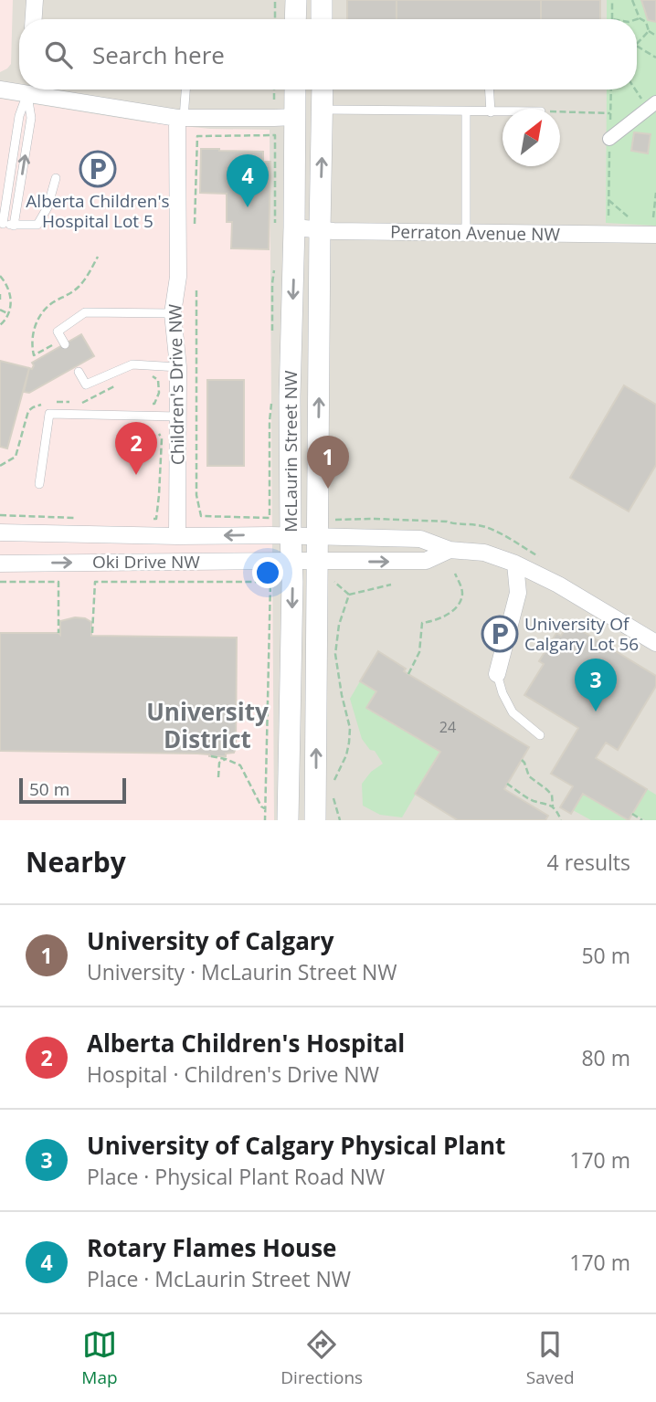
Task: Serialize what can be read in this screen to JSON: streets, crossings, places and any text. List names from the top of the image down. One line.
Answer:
{"streets":{"street":["Perraton Avenue NW","Children's Drive NW","McLaurin Street NW","Oki Drive NW"]},"crossings":[["Perraton Avenue NW","McLaurin Street NW"],["Children's Drive NW","Oki Drive NW"],["McLaurin Street NW","Oki Drive NW"]],"districts":["University District"],"places":{"parking":["Alberta Children's Hospital Lot 5","University Of Calgary Lot 56"]},"house_numbers":["24"],"scale_bar":"50 m","north":"top right","page":{"search":"Search here","pins":["4","2","1","3"],"scale":"50 m","heading":["Nearby","4 results"],"list":[{"mark":"1","name":"University of Calgary","note":"University · McLaurin Street NW","value":"50 m"},{"mark":"2","name":"Alberta Children's Hospital","note":"Hospital · Children's Drive NW","value":"80 m"},{"mark":"3","name":"University of Calgary Physical Plant","note":"Place · Physical Plant Road NW","value":"170 m"},{"mark":"4","name":"Rotary Flames House","note":"Place · McLaurin Street NW","value":"170 m"}],"nav":["Map","Directions","Saved"]}}
